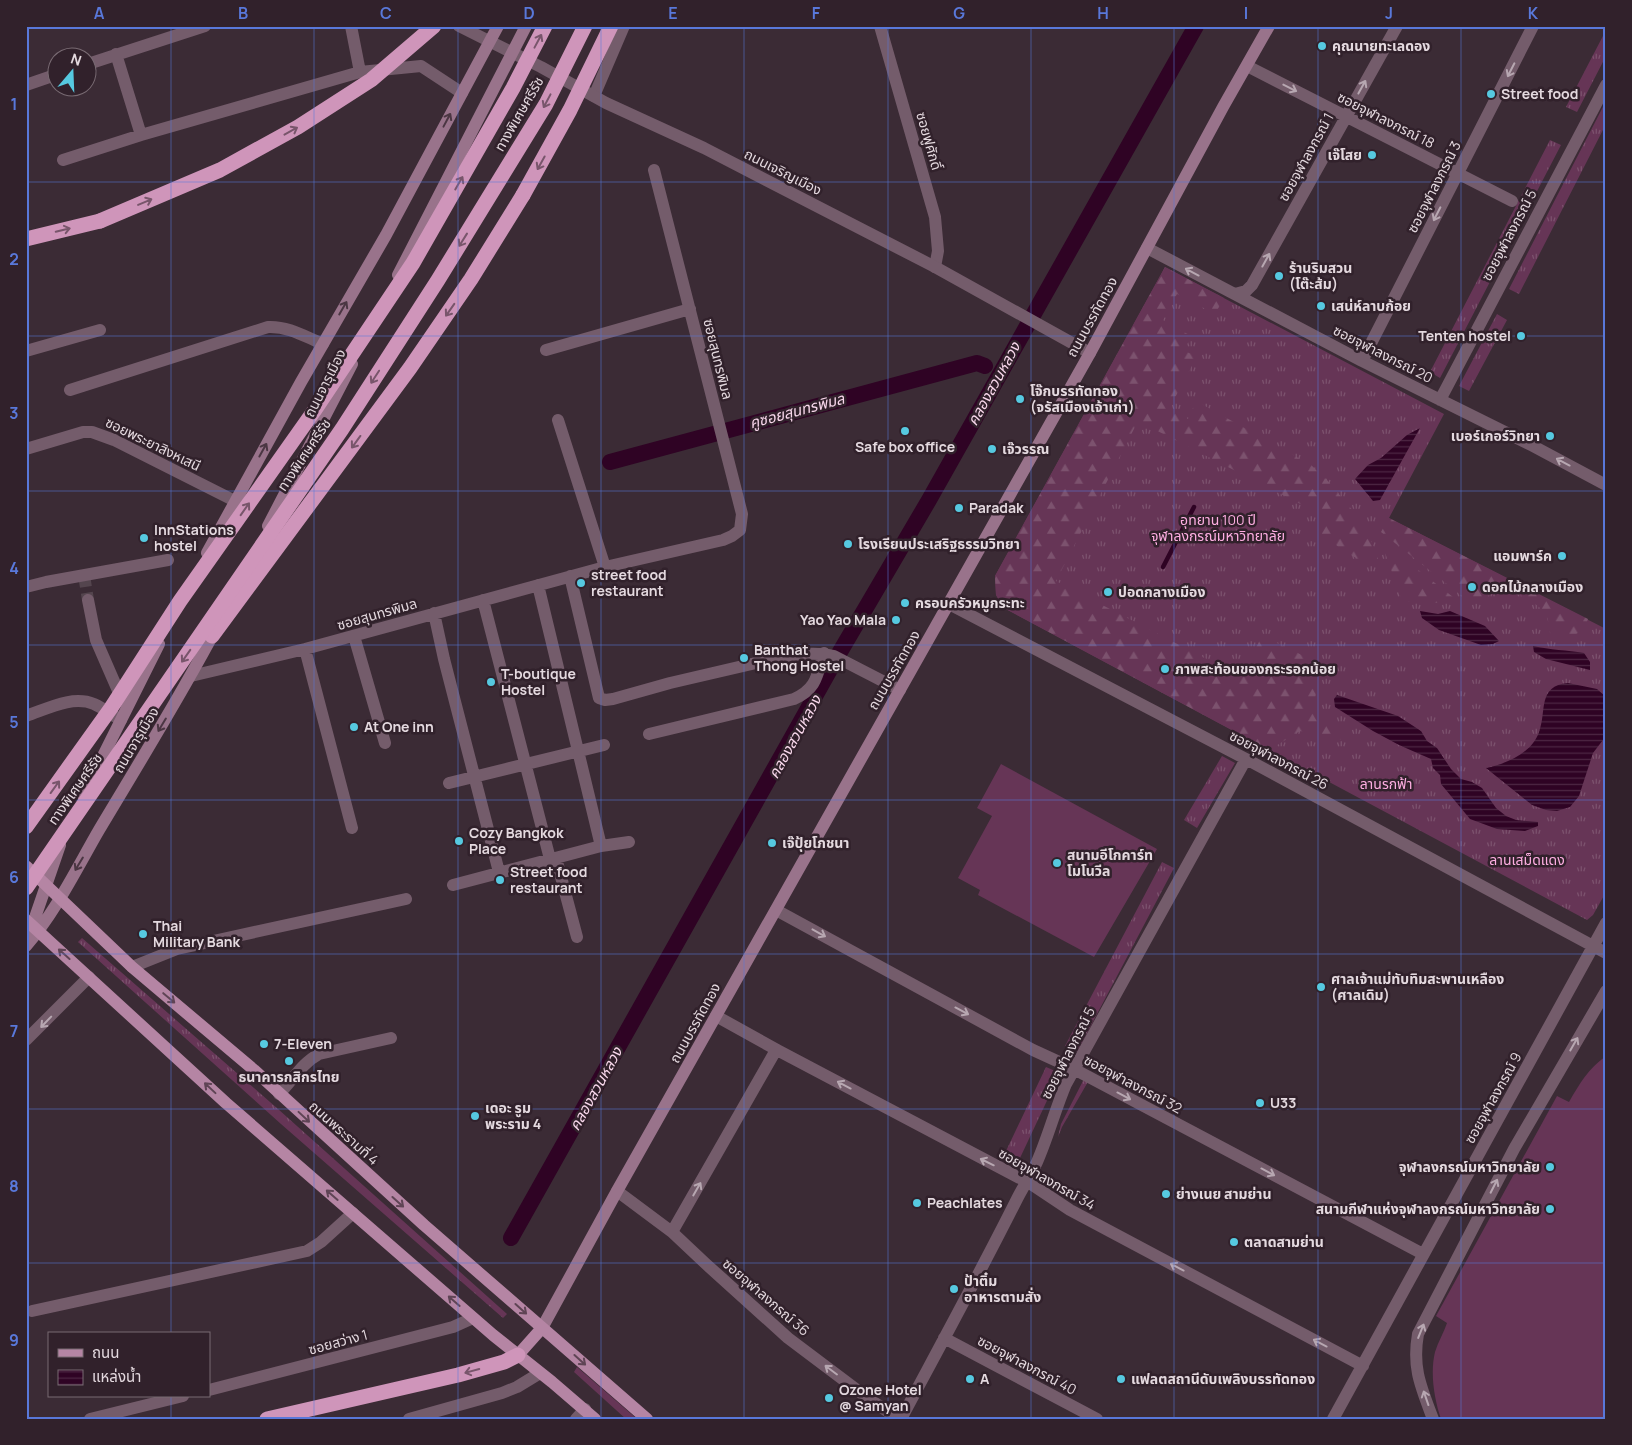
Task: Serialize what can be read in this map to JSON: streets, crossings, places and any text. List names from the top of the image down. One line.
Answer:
{"streets":{"highway":["ทางพิเศษศรีรัช"],"main road":["ถนนบรรทัดทอง","ถนนจารุเมือง","ถนนพระรามที่ 4"],"street":["ซอยจุฬาลงกรณ์ 18","ซอยฟูศักดิ์","ซอยจุฬาลงกรณ์ 1","ถนนเจริญเมือง","ซอยจุฬาลงกรณ์ 3","ซอยจุฬาลงกรณ์ 5","ซอยจุฬาลงกรณ์ 20","ซอยสุนทรพิมล","ซอยพระยาสิงหเสนี","ซอยจุฬาลงกรณ์ 26","ซอยจุฬาลงกรณ์ 32","ซอยจุฬาลงกรณ์ 9","ซอยจุฬาลงกรณ์ 34","ซอยจุฬาลงกรณ์ 36","ซอยสว่าง 1","ซอยจุฬาลงกรณ์ 40"]},"crossings":[["ซอยจุฬาลงกรณ์ 18","ซอยจุฬาลงกรณ์ 1"],["ซอยจุฬาลงกรณ์ 18","ซอยจุฬาลงกรณ์ 3"],["ซอยจุฬาลงกรณ์ 18","ถนนบรรทัดทอง"],["ซอยฟูศักดิ์","ถนนเจริญเมือง"],["ซอยจุฬาลงกรณ์ 1","ซอยจุฬาลงกรณ์ 20"],["ถนนเจริญเมือง","ถนนบรรทัดทอง"],["ถนนเจริญเมือง","ถนนจารุเมือง"],["ซอยจุฬาลงกรณ์ 3","ซอยจุฬาลงกรณ์ 20"],["ซอยจุฬาลงกรณ์ 5","ซอยจุฬาลงกรณ์ 20"],["ซอยจุฬาลงกรณ์ 5","ซอยจุฬาลงกรณ์ 26"],["ซอยจุฬาลงกรณ์ 5","ซอยจุฬาลงกรณ์ 32"],["ซอยจุฬาลงกรณ์ 5","ซอยจุฬาลงกรณ์ 34"],["ซอยจุฬาลงกรณ์ 5","ซอยจุฬาลงกรณ์ 36"],["ซอยจุฬาลงกรณ์ 5","ซอยจุฬาลงกรณ์ 40"],["ถนนบรรทัดทอง","ซอยจุฬาลงกรณ์ 20"],["ถนนบรรทัดทอง","ซอยจุฬาลงกรณ์ 26"],["ถนนบรรทัดทอง","ซอยจุฬาลงกรณ์ 32"],["ถนนบรรทัดทอง","ถนนพระรามที่ 4"],["ถนนบรรทัดทอง","ซอยจุฬาลงกรณ์ 34"],["ถนนบรรทัดทอง","ซอยจุฬาลงกรณ์ 36"],["ซอยสุนทรพิมล","ถนนจารุเมือง"],["ถนนจารุเมือง","ซอยพระยาสิงหเสนี"],["ถนนจารุเมือง","ถนนพระรามที่ 4"],["ซอยจุฬาลงกรณ์ 26","ซอยจุฬาลงกรณ์ 9"],["ซอยจุฬาลงกรณ์ 32","ซอยจุฬาลงกรณ์ 9"],["ซอยจุฬาลงกรณ์ 9","ซอยจุฬาลงกรณ์ 34"]],"one_way":["ซอยจุฬาลงกรณ์ 18","ซอยจุฬาลงกรณ์ 1","ซอยจุฬาลงกรณ์ 3","ซอยจุฬาลงกรณ์ 20","ซอยจุฬาลงกรณ์ 32","ซอยจุฬาลงกรณ์ 34","ซอยจุฬาลงกรณ์ 36"],"water":["คลองสวนหลวง","คูซอยสุนทรพิมล"],"parks":["อุทยาน 100 ปี จุฬาลงกรณ์มหาวิทยาลัย","ลานรกฟ้า","ลานเสม็ดแดง"],"places":["คุณนายทะเลดอง","Street food","เจ๊โสย","ร้านริมสวน (โต๊ะส้ม)","เสน่ห์ลาบก้อย","Tenten hostel","โจ๊กบรรทัดทอง (จรัสเมืองเจ้าเก่า)","Safe box office","เบอร์เกอร์วิทยา","เจ๊วรรณ","Paradak","InnStations hostel","โรงเรียนประเสริฐธรรมวิทยา","แอมพาร์ค","street food restaurant","ดอกไม้กลางเมือง","ปอดกลางเมือง","ครอบครัวหมูกระทะ","Yao Yao Mala","Banthat Thong Hostel","ภาพสะท้อนของกระรอกน้อย","T-boutique Hostel","At One inn","Cozy Bangkok Place","เจ๊ปุ้ยโภชนา","สนามอีโกคาร์ท โมโนวีล","Street food restaurant","Thai Military Bank","ศาลเจ้าแม่ทับทิมสะพานเหลือง (ศาลเดิม)","7-Eleven","ธนาคารกสิกรไทย","U33","เดอะ รูม พระราม 4","จุฬาลงกรณ์มหาวิทยาลัย","ย่างเนย สามย่าน","Peachlates","สนามกีฬาแห่งจุฬาลงกรณ์มหาวิทยาลัย","ตลาดสามย่าน","ป้าติ๋ม อาหารตามสั่ง","A","แฟลตสถานีดับเพลิงบรรทัดทอง","Ozone Hotel @ Samyan"],"legend":["ถนน","แหล่งน้ำ"],"north":"top","grid":{"columns":["A","B","C","D","E","F","G","H","I","J","K"],"rows":["1","2","3","4","5","6","7","8","9"]}}
